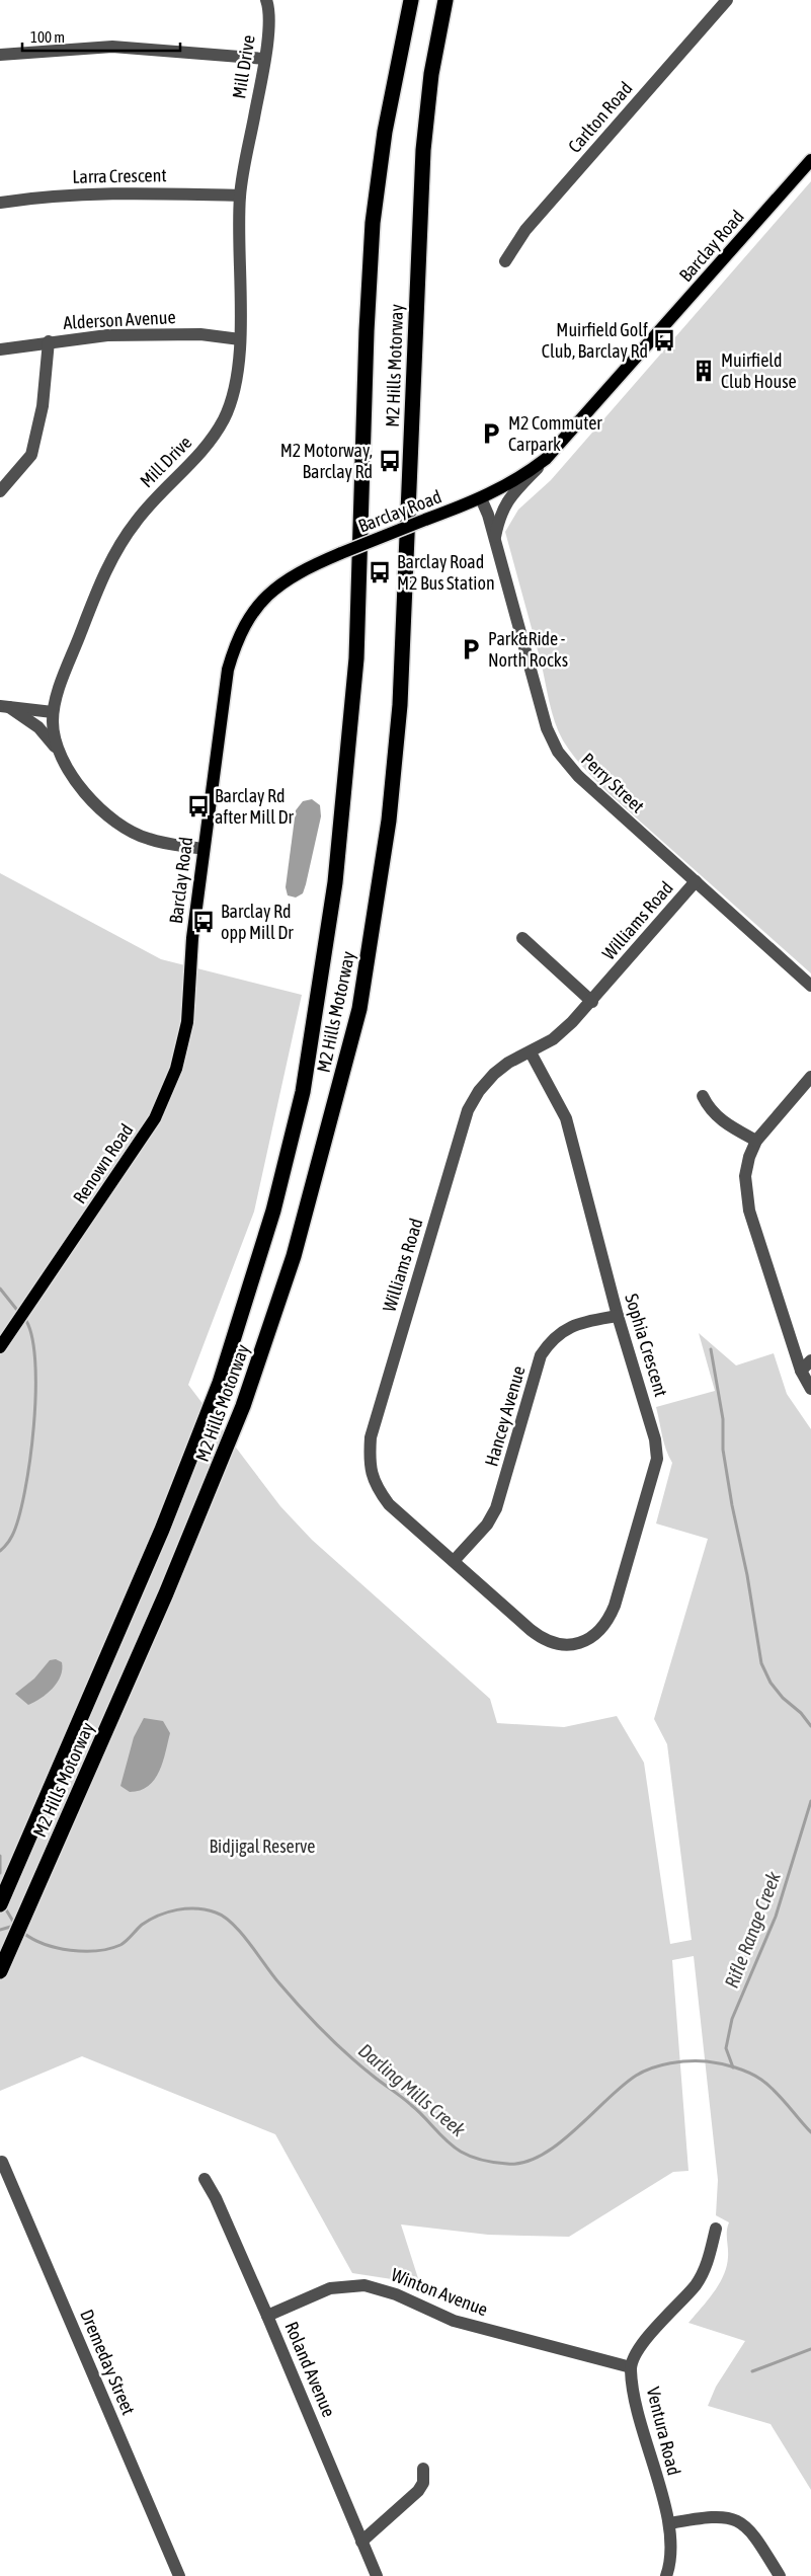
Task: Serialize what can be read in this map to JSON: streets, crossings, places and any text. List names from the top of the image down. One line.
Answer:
{"streets":{"highway":["M2 Hills Motorway"],"main road":["Barclay Road","Renown Road"],"street":["Mill Drive","Carlton Road","Larra Crescent","Alderson Avenue","Perry Street","Williams Road","Sophia Crescent","Hancey Avenue","Winton Avenue","Dremeday Street","Roland Avenue","Ventura Road"]},"crossings":[["Mill Drive","Larra Crescent"],["Mill Drive","Barclay Road"],["Mill Drive","Alderson Avenue"],["Barclay Road","Perry Street"],["Barclay Road","Renown Road"],["Perry Street","Williams Road"],["Williams Road","Sophia Crescent"],["Williams Road","Hancey Avenue"],["Sophia Crescent","Hancey Avenue"],["Winton Avenue","Roland Avenue"],["Winton Avenue","Ventura Road"]],"water":["Rifle Range Creek","Darling Mills Creek"],"parks":["Bidjigal Reserve"],"places":{"bus stop":["Muirfield Golf Club, Barclay Rd","M2 Motorway, Barclay Rd","Barclay Road M2 Bus Station","Barclay Rd after Mill Dr","Barclay Rd opp Mill Dr"],"building":["Muirfield Club House"],"parking":["M2 Commuter Carpark","Park&Ride - North Rocks"]},"scale_bar":"100 m"}
